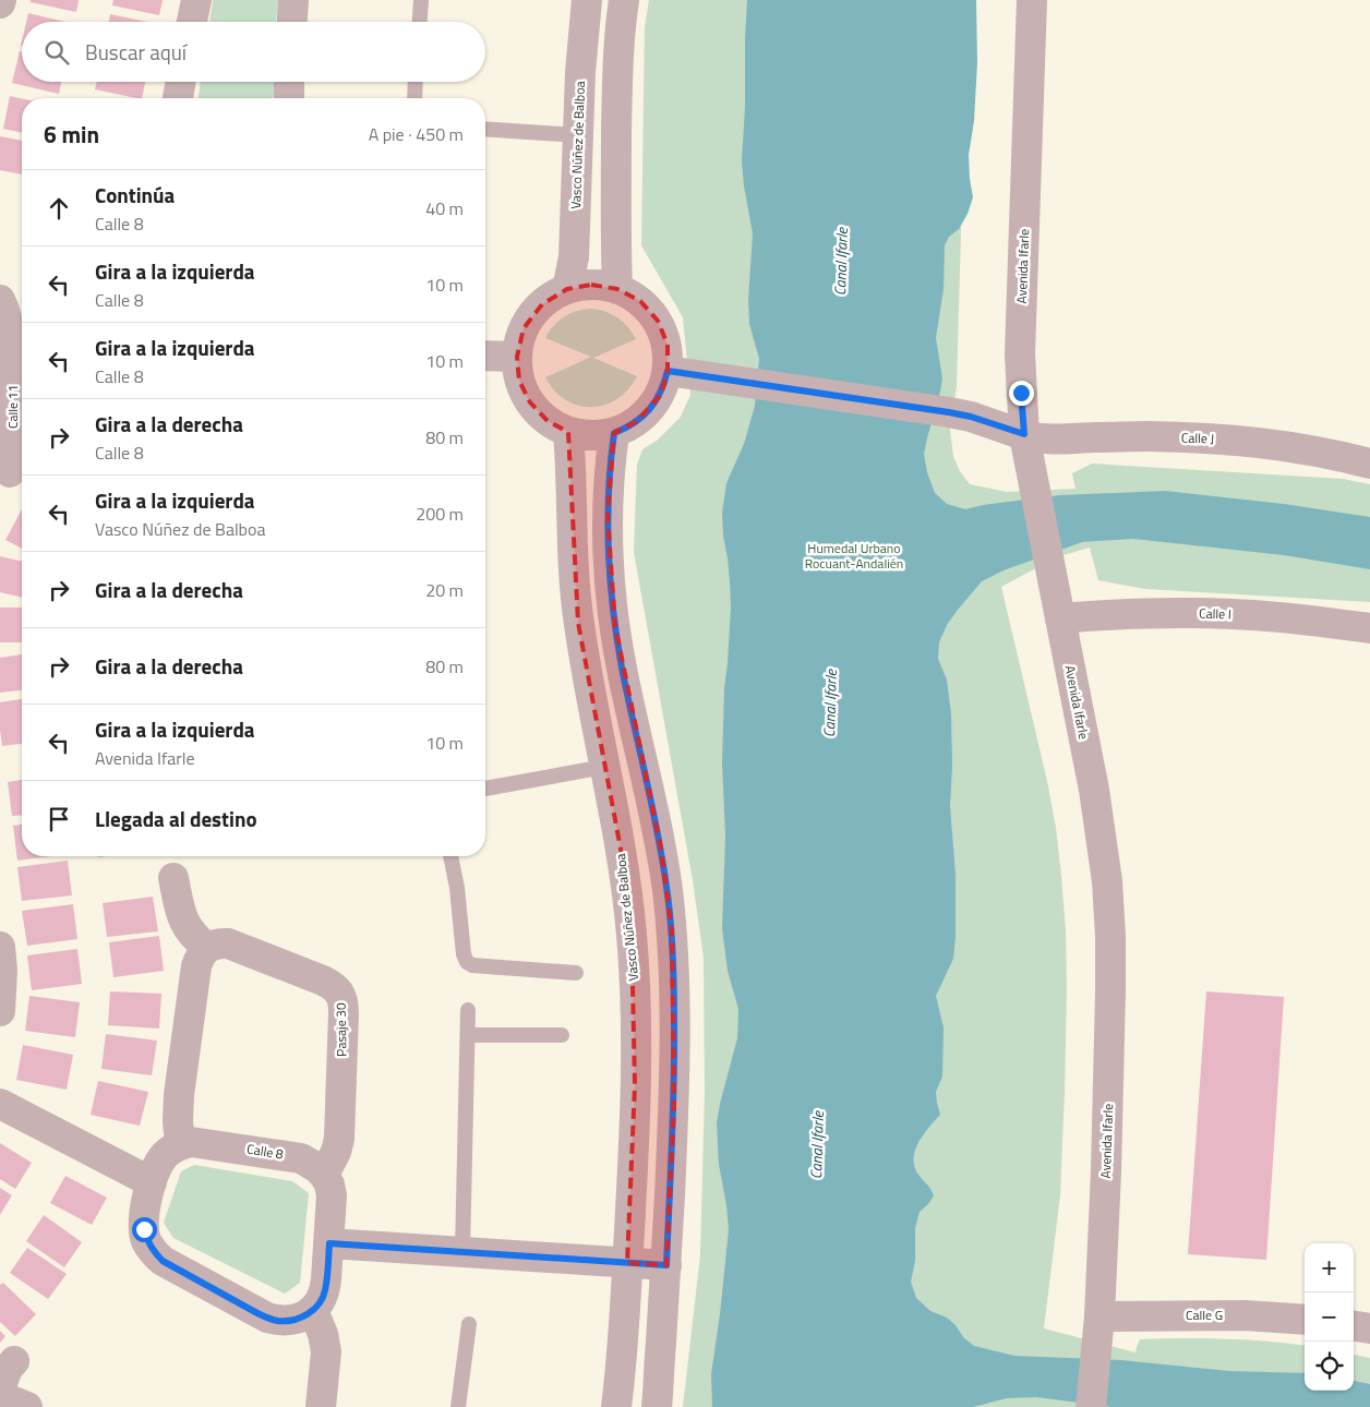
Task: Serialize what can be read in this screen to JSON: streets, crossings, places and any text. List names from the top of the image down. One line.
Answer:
{"streets":{"street":["Vasco Núñez de Balboa","Avenida Ifarle","Calle 11","Calle J","Calle I","Pasaje 30","Calle 8","Calle G"]},"crossings":[["Vasco Núñez de Balboa","Calle J"],["Avenida Ifarle","Calle J"],["Avenida Ifarle","Calle I"],["Avenida Ifarle","Calle G"],["Pasaje 30","Calle 8"]],"water":["Canal Ifarle"],"parks":["Humedal Urbano Rocuant-Andalién"],"page":{"search":"Buscar aquí","heading":["6 min","A pie · 450 m"],"list":[["Continúa","Calle 8","40 m"],["Gira a la izquierda","Calle 8","10 m"],["Gira a la izquierda","Calle 8","10 m"],["Gira a la derecha","Calle 8","80 m"],["Gira a la izquierda","Vasco Núñez de Balboa","200 m"],["Gira a la derecha","20 m"],["Gira a la derecha","80 m"],["Gira a la izquierda","Avenida Ifarle","10 m"],"Llegada al destino"],"map_buttons":["+","−"]}}
